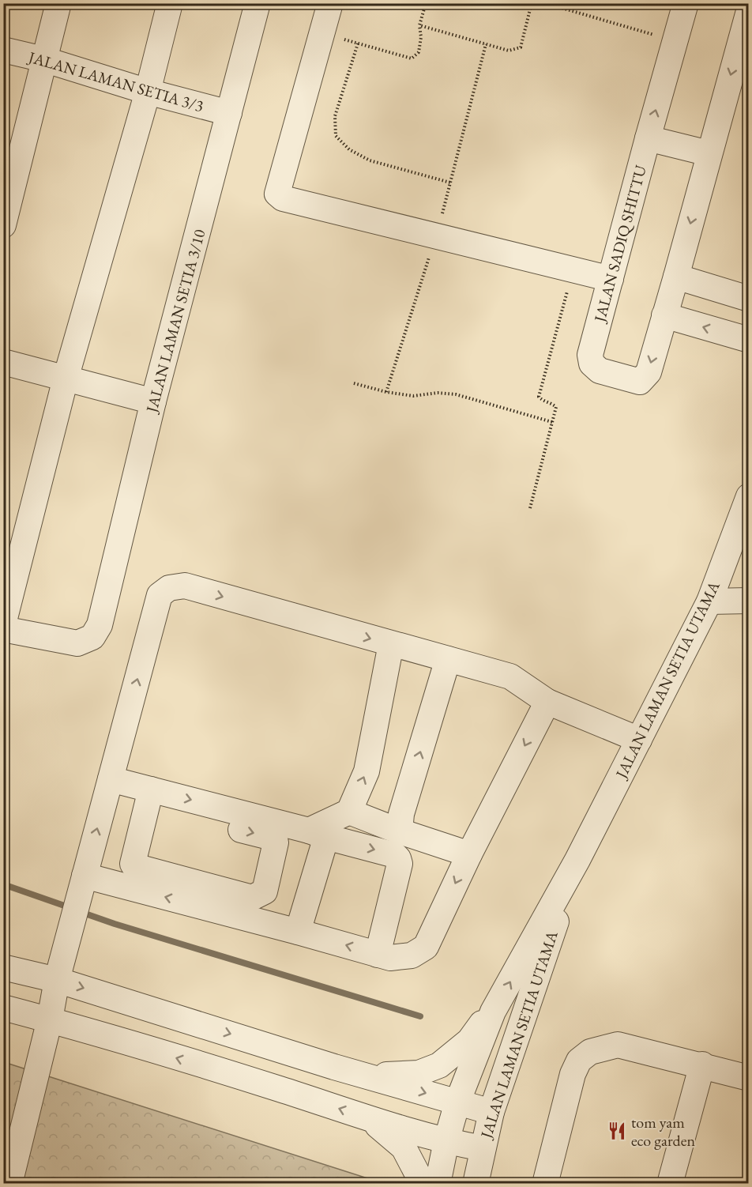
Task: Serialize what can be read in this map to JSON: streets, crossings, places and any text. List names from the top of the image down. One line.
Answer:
{"streets":{"street":["JALAN LAMAN SETIA 3/3","JALAN SADIQ SHITTU","JALAN LAMAN SETIA 3/10","JALAN LAMAN SETIA UTAMA"]},"crossings":[["JALAN LAMAN SETIA 3/3","JALAN LAMAN SETIA 3/10"]],"places":{"restaurant":["tom yam eco garden"]}}
